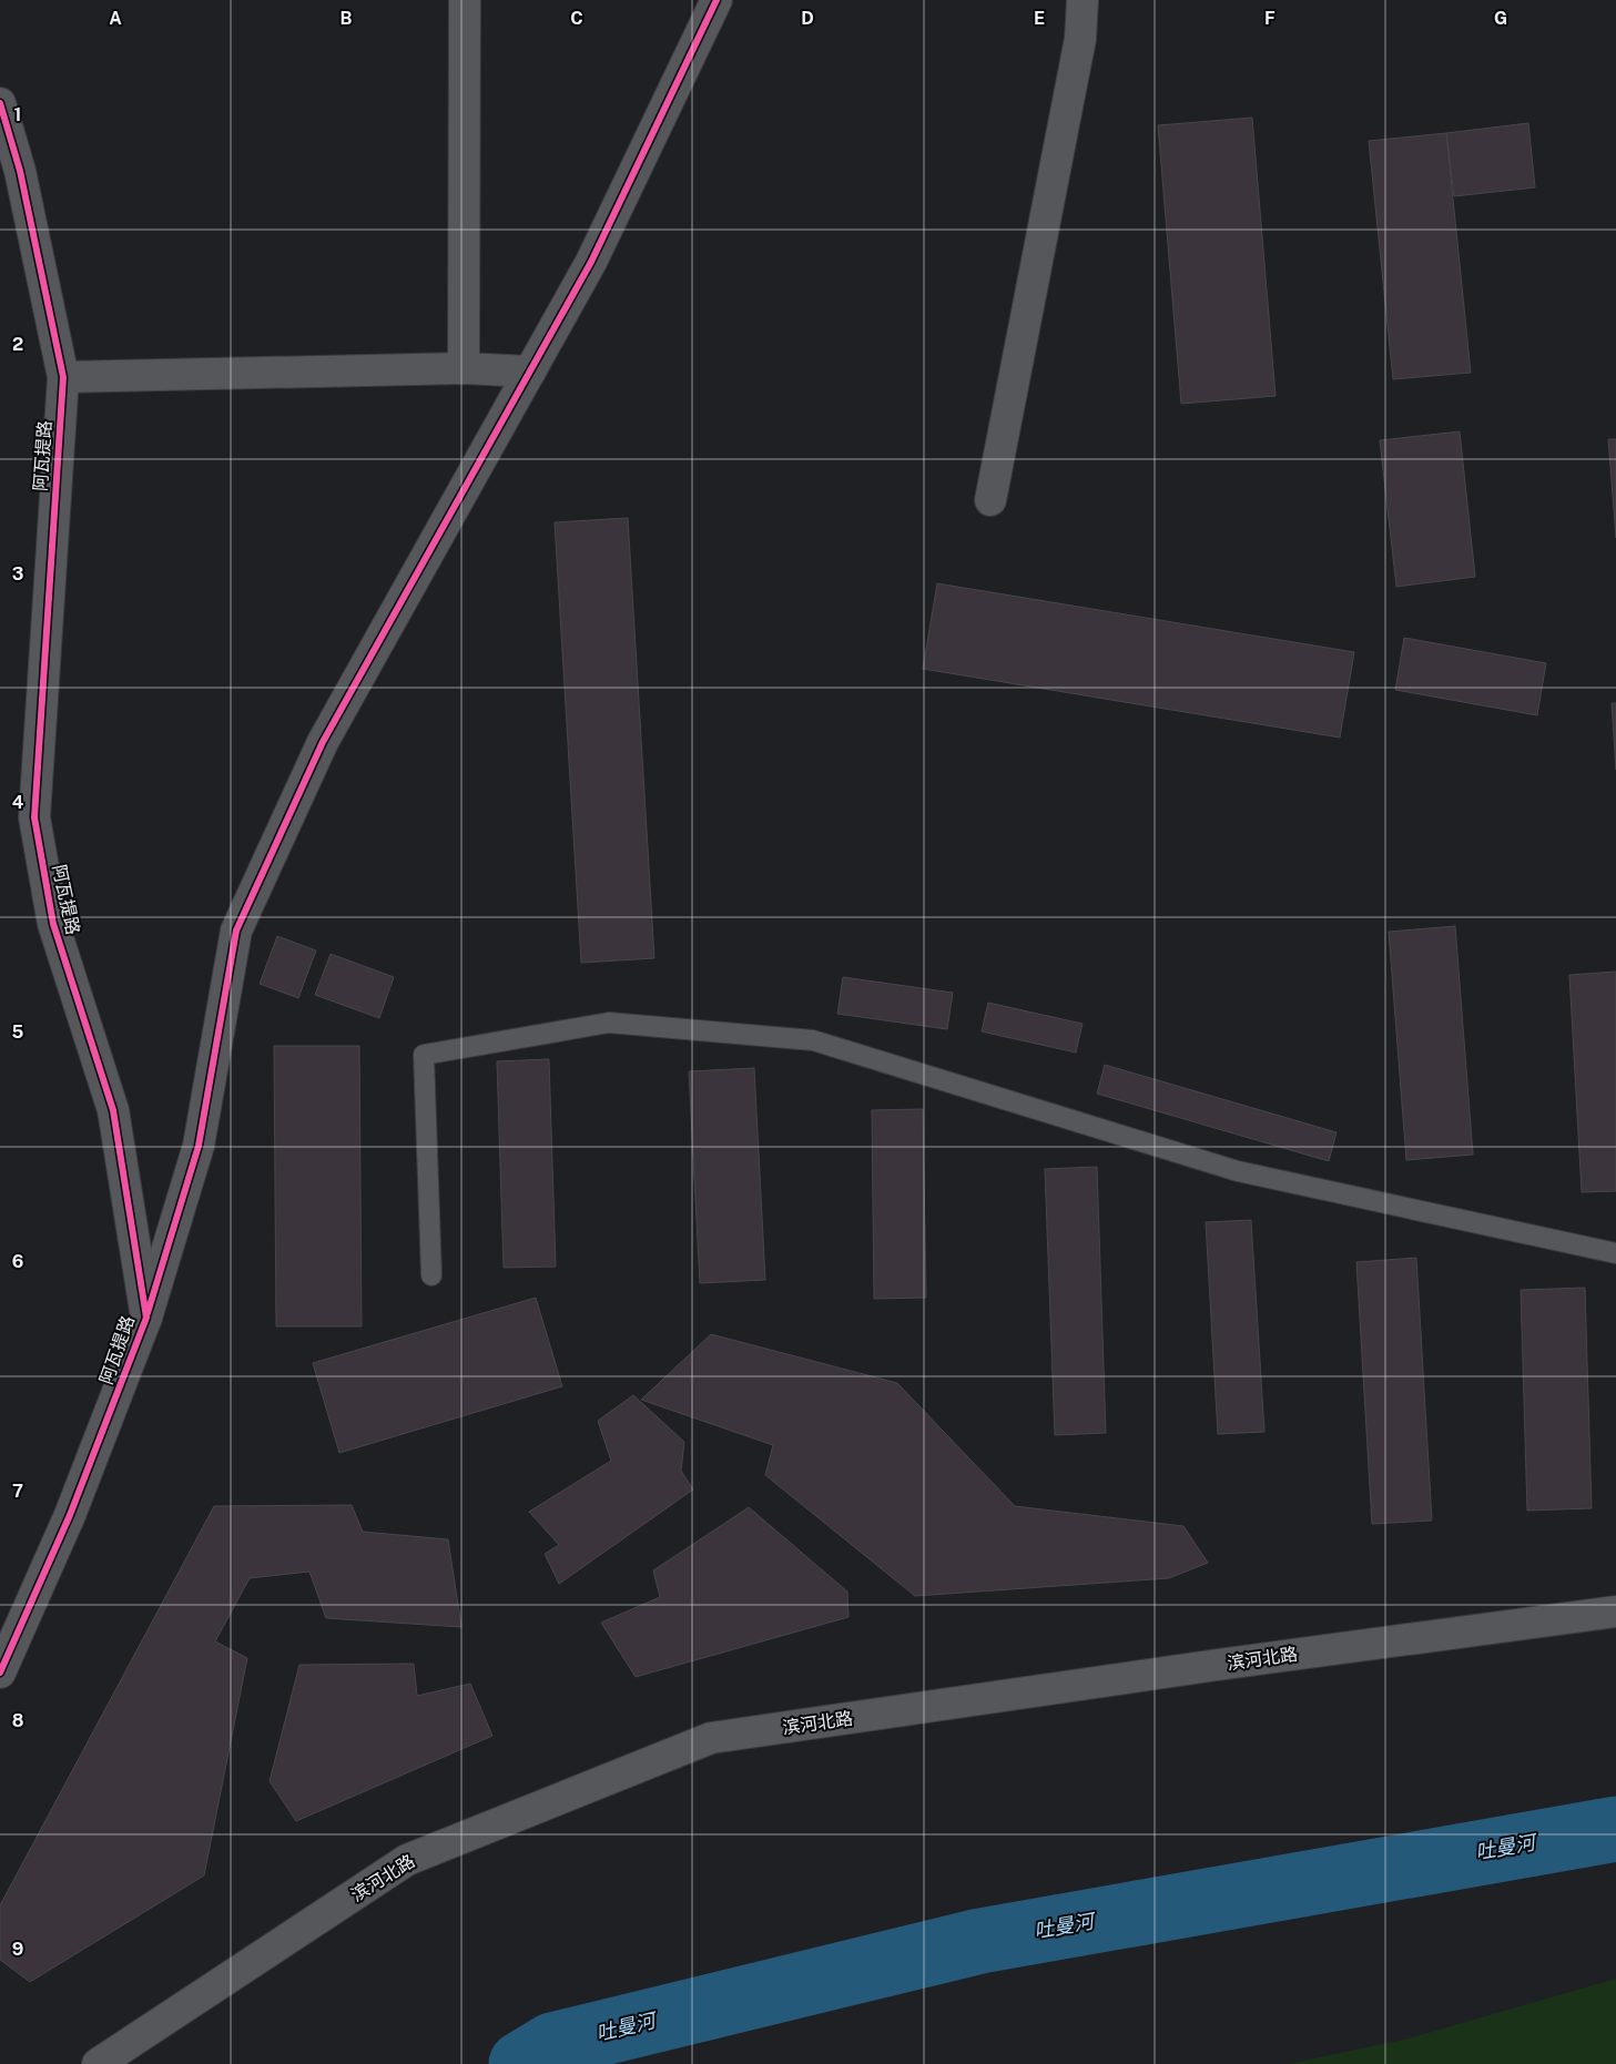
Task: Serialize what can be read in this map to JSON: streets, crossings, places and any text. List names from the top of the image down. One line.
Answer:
{"streets":{"street":["阿瓦提路","滨河北路"]},"water":["吐曼河"],"grid":{"columns":["A","B","C","D","E","F","G"],"rows":["1","2","3","4","5","6","7","8","9"]}}
